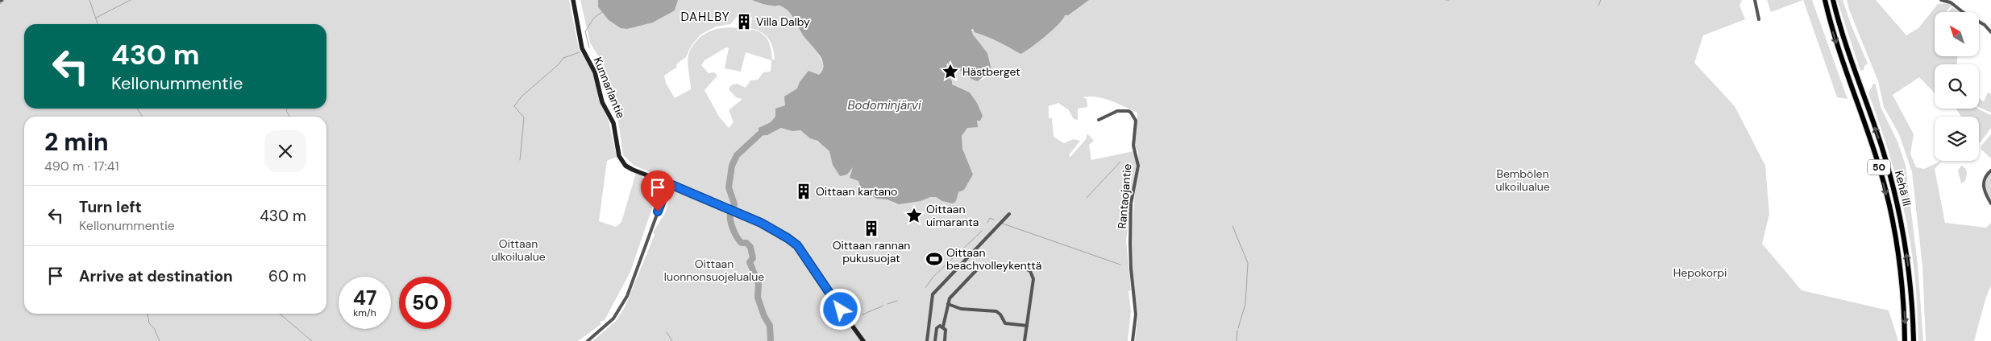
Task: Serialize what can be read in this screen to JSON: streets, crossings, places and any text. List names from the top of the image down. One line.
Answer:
{"streets":{"highway":["50","Kehä III"],"main road":["Kunnarlantie"],"street":["Rantaojantie"]},"districts":["DAHLBY"],"water":["Bodominjärvi"],"parks":["Bembölen ulkoilualue","Oittaan ulkoilualue","Oittaan luonnonsuojelualue","Hepokorpi"],"places":{"building":["Villa Dalby","Oittaan kartano","Oittaan rannan pukusuojat"],"place":["Hästberget","Oittaan uimaranta"],"sports":["Oittaan beachvolleykenttä"]},"north":"top left","page":{"turn":["430 m","Kellonummentie"],"heading":["2 min","490 m · 17:41"],"list":[{"name":"Turn left","note":"Kellonummentie","value":"430 m"},{"name":"Arrive at destination","value":"60 m"}],"speed":"47 km/h","limit":"50"}}
